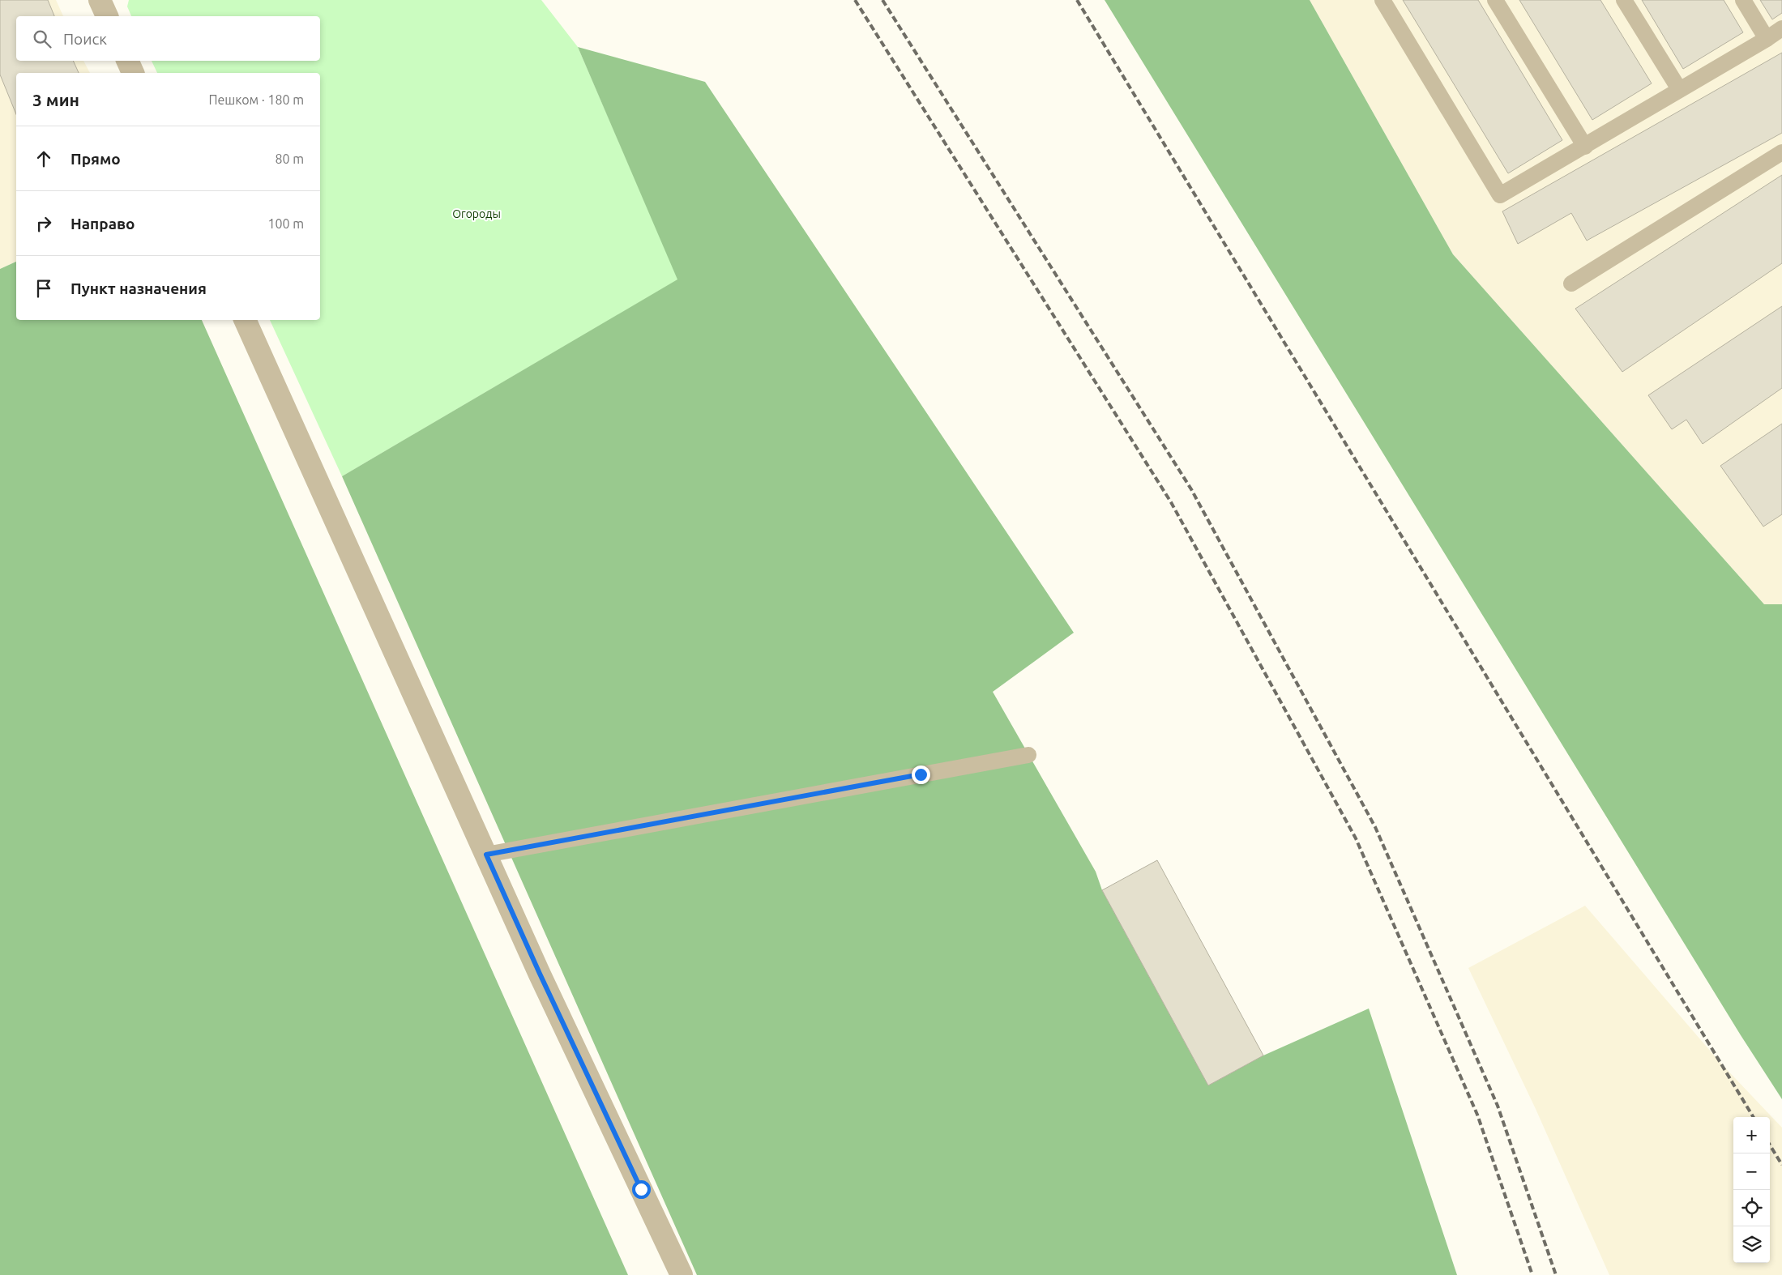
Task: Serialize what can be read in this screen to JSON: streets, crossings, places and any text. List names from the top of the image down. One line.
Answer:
{"parks":["Огороды"],"page":{"search":"Поиск","heading":["3 мин","Пешком · 180 m"],"list":[["Прямо","80 m"],["Направо","100 m"],"Пункт назначения"],"map_buttons":["+","−"]}}
